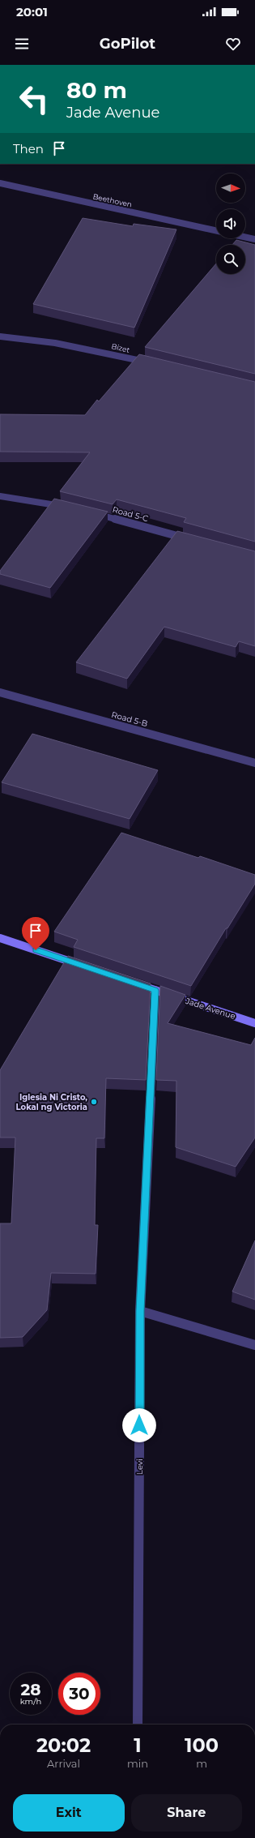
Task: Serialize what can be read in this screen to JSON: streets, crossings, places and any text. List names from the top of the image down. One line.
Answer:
{"streets":{"street":["Beethoven","Bizet","Road 5-C","Road 5-B","Jade Avenue","Levi"]},"crossings":[["Jade Avenue","Levi"]],"places":["Iglesia Ni Cristo, Lokal ng Victoria"],"north":"right","page":{"status":"20:01","header":"GoPilot","turn":["80 m","Jade Avenue"],"then":"Then","speed":"28 km/h","limit":"30","eta":["20:02","Arrival","1","min","100","m"],"buttons":["Exit","Share"]}}
